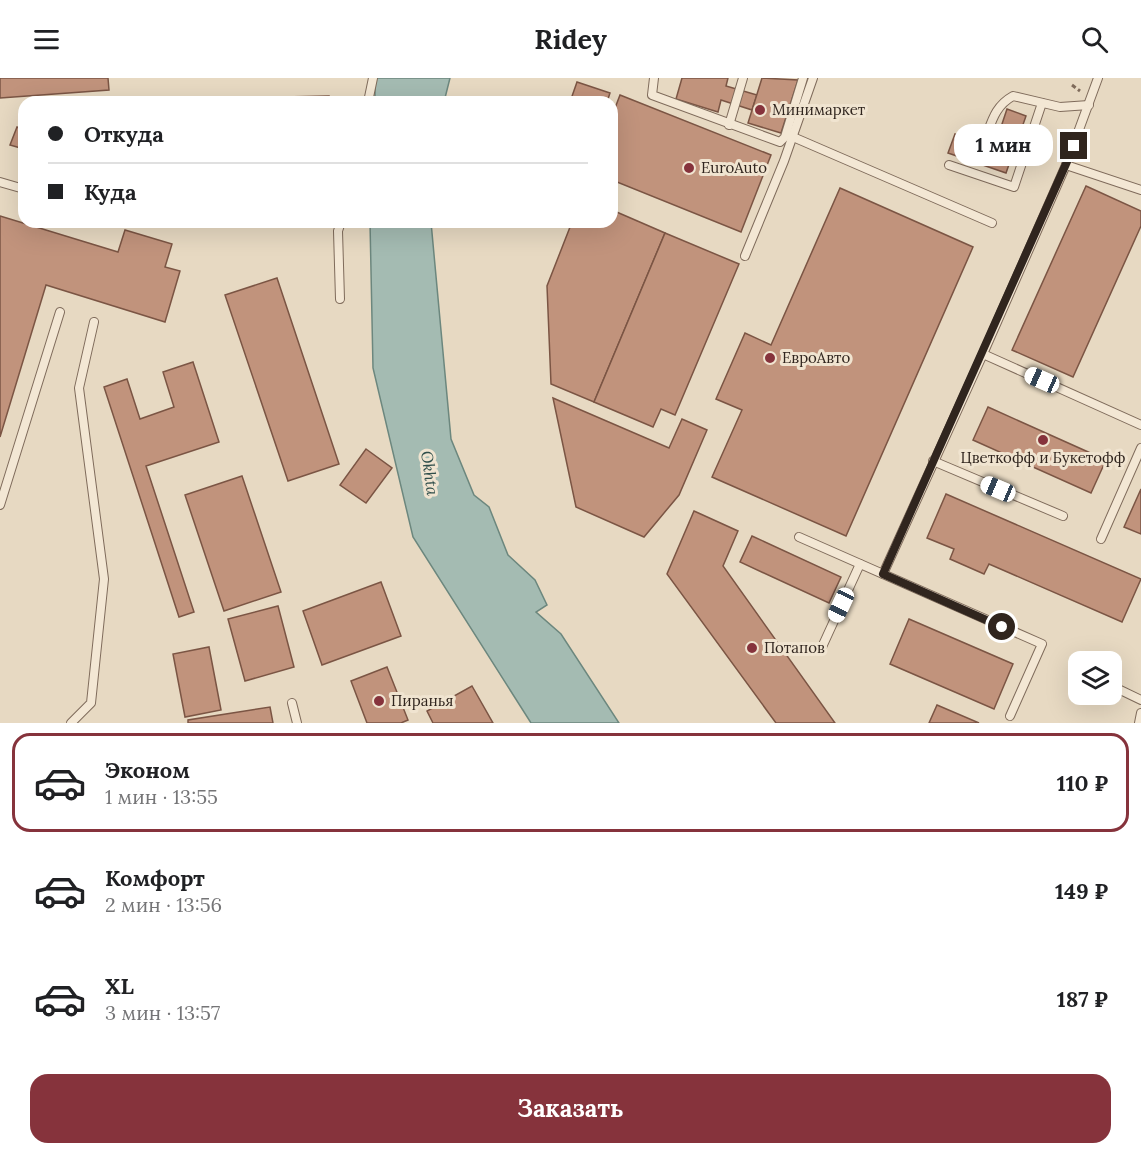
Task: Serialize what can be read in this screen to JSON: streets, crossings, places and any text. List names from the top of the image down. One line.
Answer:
{"water":["Okhta"],"places":["Минимаркет","EuroAuto","ЕвроАвто","Цветкофф и Букетофф","Потапов","Пиранья"],"page":{"header":"Ridey","banner":["Откуда","Куда"],"bubble":"1 мин","list":[{"name":"Эконом","note":"1 мин · 13:55","value":"110 ₽"},{"name":"Комфорт","note":"2 мин · 13:56","value":"149 ₽"},{"name":"XL","note":"3 мин · 13:57","value":"187 ₽"}],"buttons":"Заказать"}}
